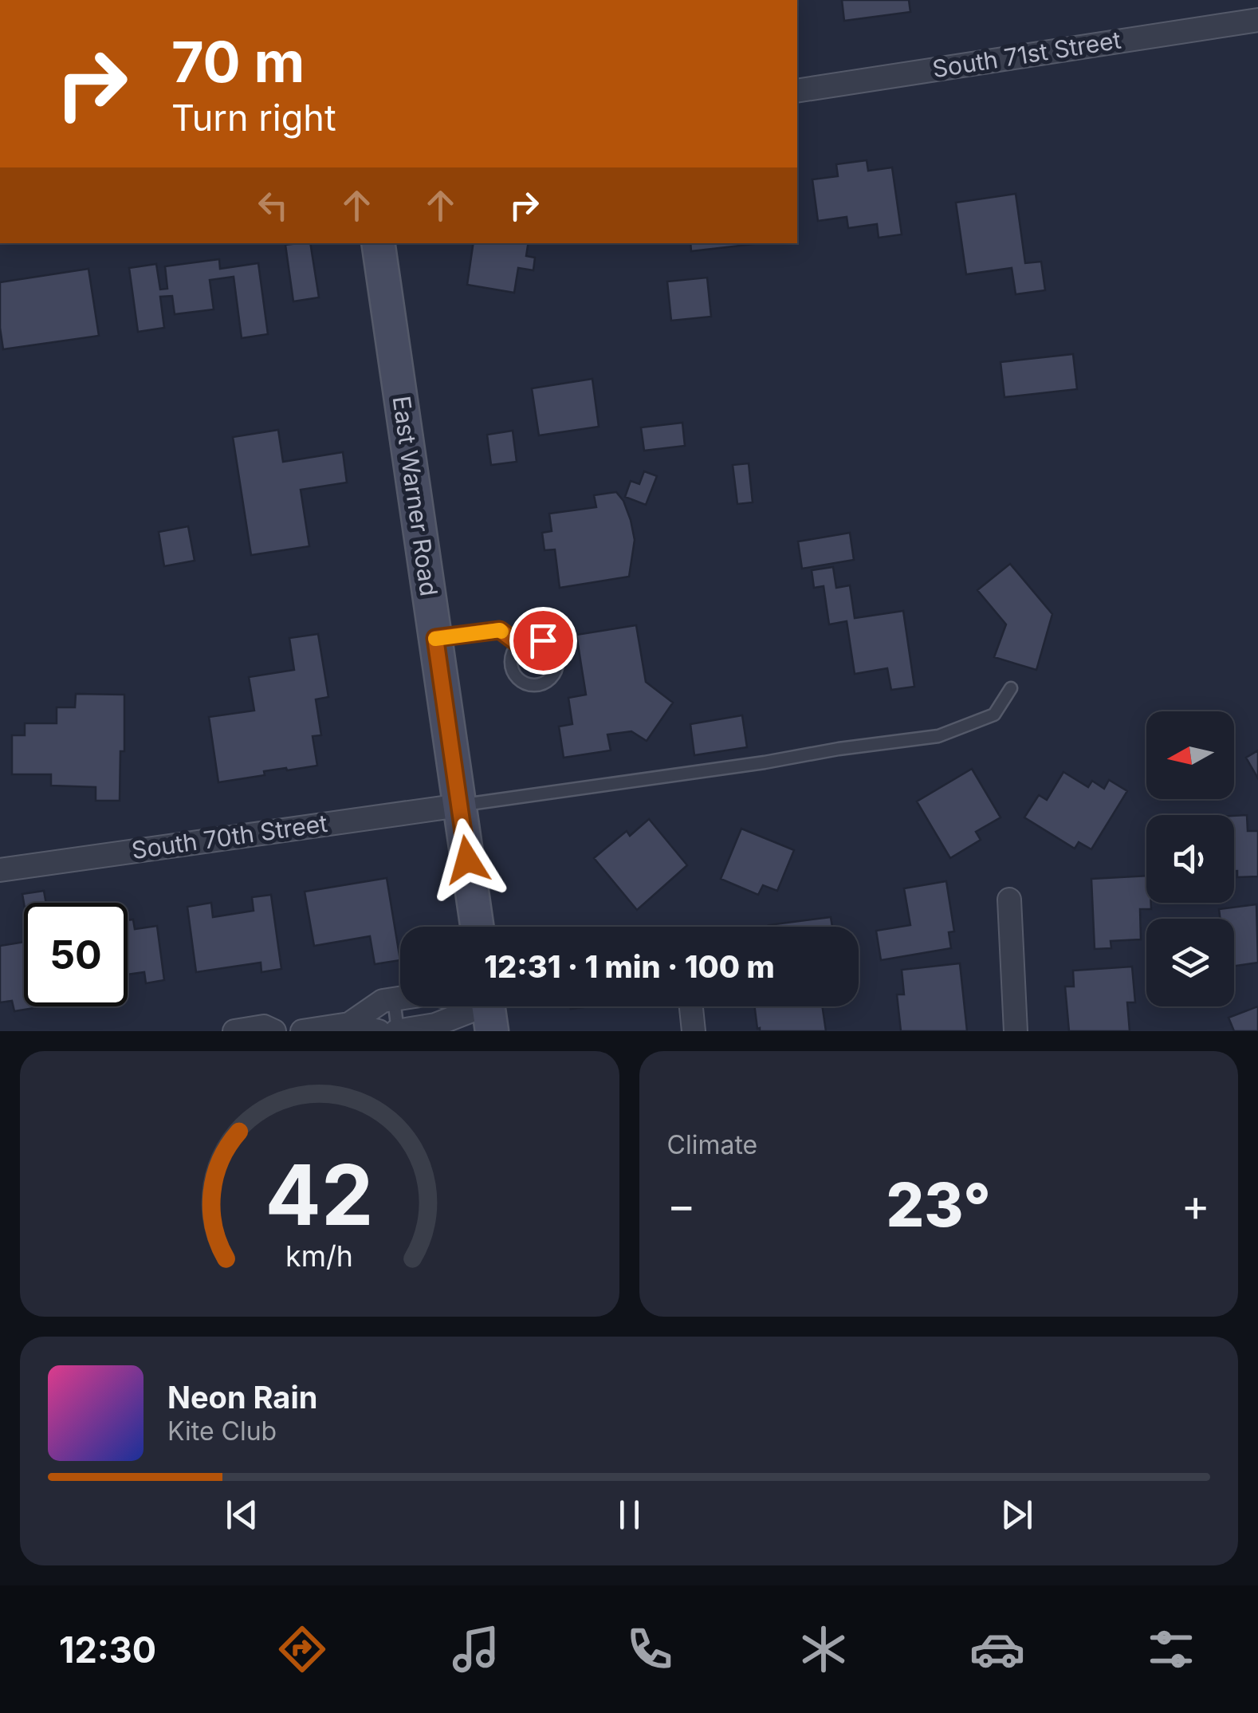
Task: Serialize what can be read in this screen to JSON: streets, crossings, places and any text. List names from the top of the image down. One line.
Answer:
{"streets":{"main road":["East Warner Road"],"street":["South 71st Street","South 70th Street"]},"crossings":[["East Warner Road","South 70th Street"]],"north":"left","page":{"turn":["70 m","Turn right"],"limit":"50","trip":"12:31 · 1 min · 100 m","tile":"Climate","heat":["−","23°","+"],"song":["Neon Rain","Kite Club"],"tabs":"12:30","gauge":["42","km/h"]}}
